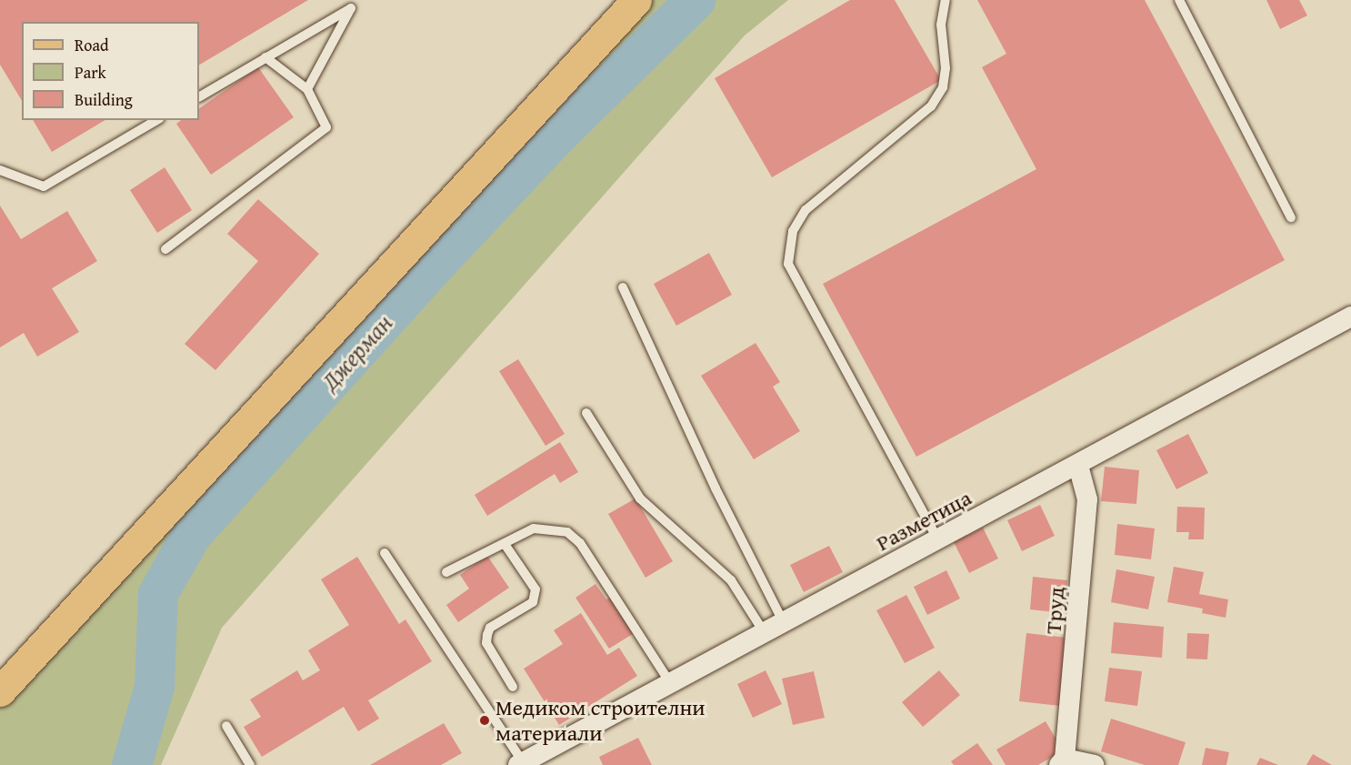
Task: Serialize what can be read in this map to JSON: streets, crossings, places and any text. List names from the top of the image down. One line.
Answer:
{"streets":{"street":["Разметица","Труд"]},"crossings":[["Разметица","Труд"]],"water":["Джерман"],"places":["Медиком строителни материали"],"legend":["Road","Park","Building"]}
